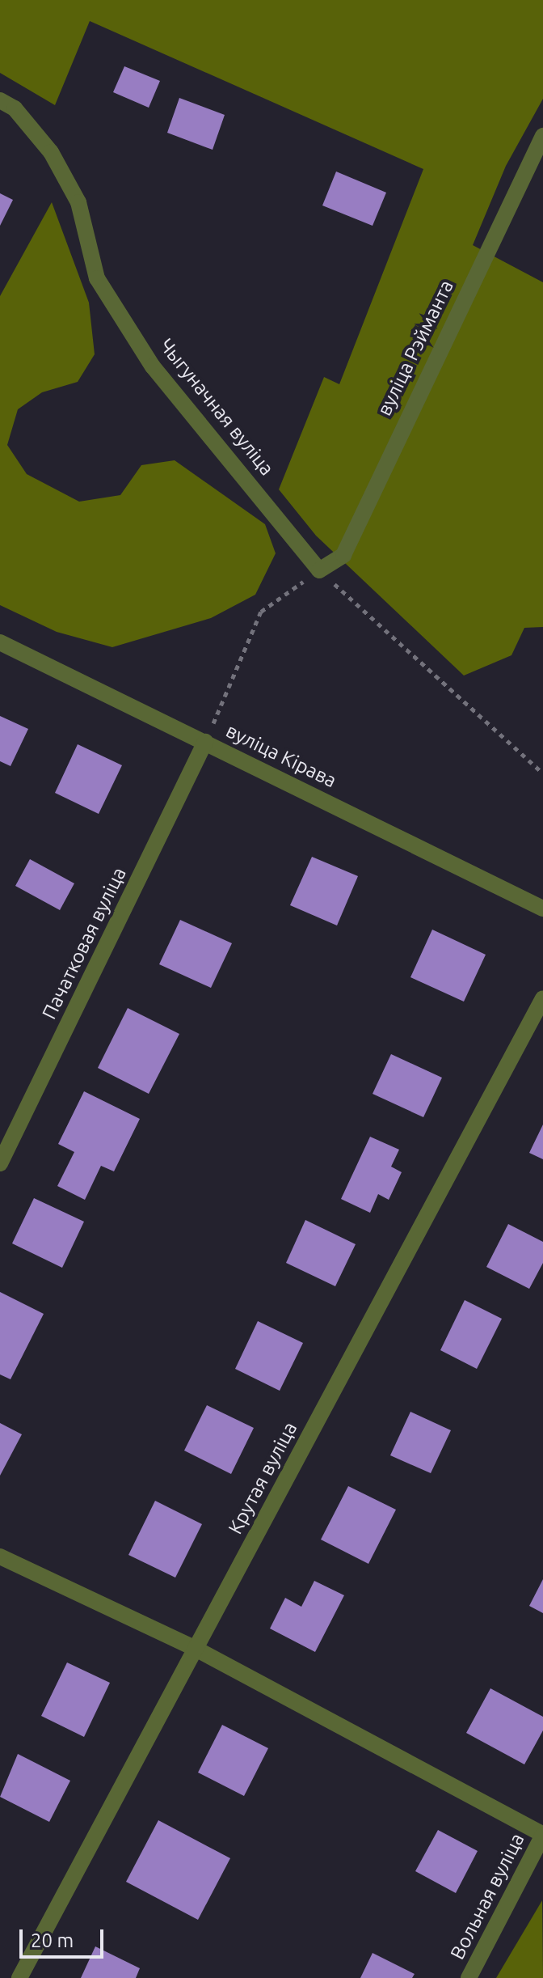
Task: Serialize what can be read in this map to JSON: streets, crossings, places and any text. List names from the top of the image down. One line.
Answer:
{"streets":{"street":["вуліца Рэйманта","Чыгуначная вуліца","вуліца Кірава","Пачатковая вуліца","Крутая вуліца","Вольная вуліца"]},"crossings":[["вуліца Рэйманта","Чыгуначная вуліца"],["вуліца Кірава","Пачатковая вуліца"]],"scale_bar":"20 m"}
